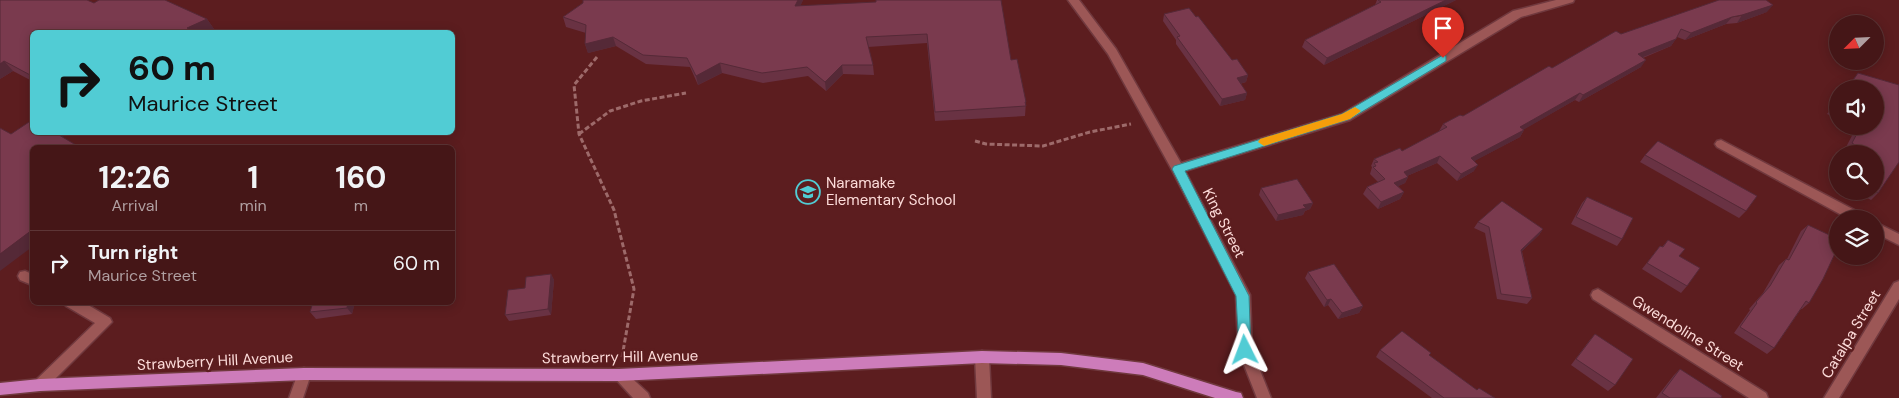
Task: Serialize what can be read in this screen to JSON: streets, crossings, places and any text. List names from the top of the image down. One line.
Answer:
{"streets":{"main road":["Strawberry Hill Avenue"],"street":["King Street","Gwendoline Street","Catalpa Street"]},"places":{"school or university":["Naramake Elementary School"]},"north":"bottom left","page":{"turn":["60 m","Maurice Street"],"eta":["12:26","Arrival","1","min","160","m"],"list":[{"name":"Turn right","note":"Maurice Street","value":"60 m"}]}}
